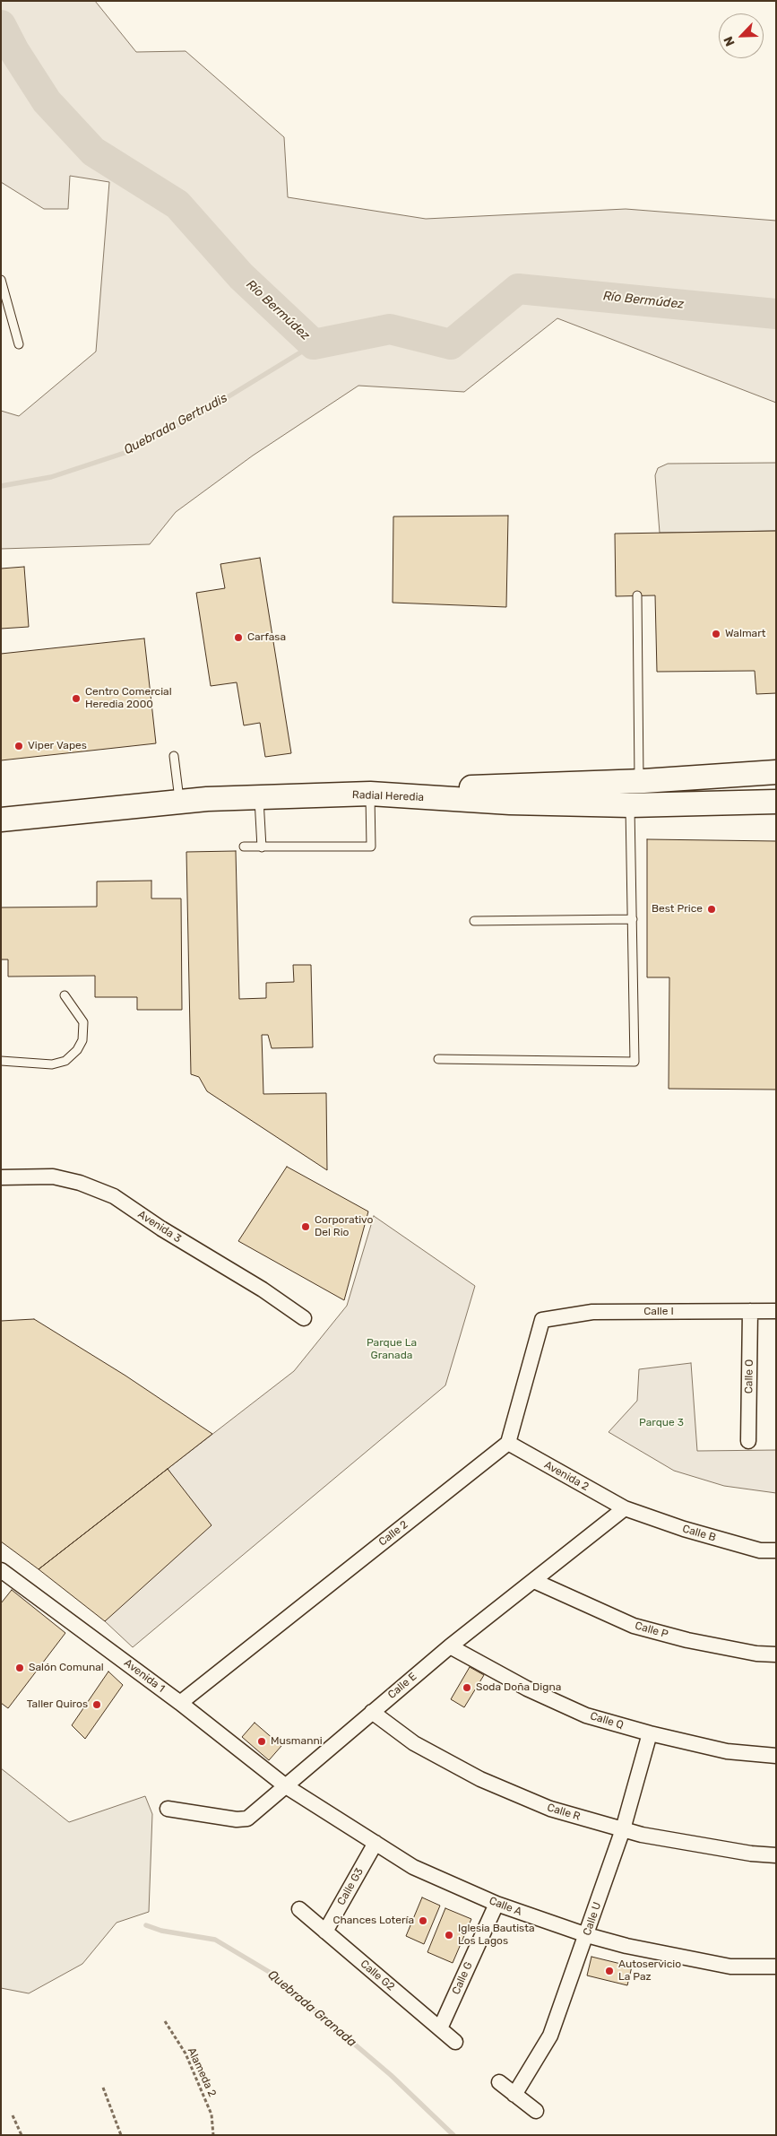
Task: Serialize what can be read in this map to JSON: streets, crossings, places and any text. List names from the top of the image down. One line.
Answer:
{"streets":{"main road":["Radial Heredia"],"street":["Avenida 3","Calle I","Calle O","Avenida 2","Calle 2","Calle B","Calle P","Avenida 1","Calle E","Calle Q","Calle R","Calle G3","Calle A","Calle U","Calle G2","Calle G"],"path":["Alameda 2"]},"crossings":[["Calle I","Calle O"],["Calle I","Avenida 2"],["Calle I","Calle 2"],["Avenida 2","Calle 2"],["Avenida 2","Calle B"],["Avenida 2","Calle E"],["Calle 2","Avenida 1"],["Calle B","Calle E"],["Calle P","Calle E"],["Avenida 1","Calle E"],["Avenida 1","Calle A"],["Calle E","Calle Q"],["Calle E","Calle R"],["Calle E","Calle A"],["Calle Q","Calle U"],["Calle R","Calle U"],["Calle G3","Calle A"],["Calle G3","Calle G2"],["Calle A","Calle U"],["Calle A","Calle G"],["Calle G2","Calle G"]],"water":["Río Bermúdez","Quebrada Gertrudis","Quebrada Granada"],"parks":["Parque La Granada","Parque 3"],"places":["Walmart","Carfasa","Centro Comercial Heredia 2000","Viper Vapes","Best Price","Corporativo Del Rio","Salón Comunal","Soda Doña Digna","Taller Quiros","Musmanni","Chances Lotería","Iglesia Bautista Los Lagos","Autoservicio La Paz"],"north":"bottom left"}
